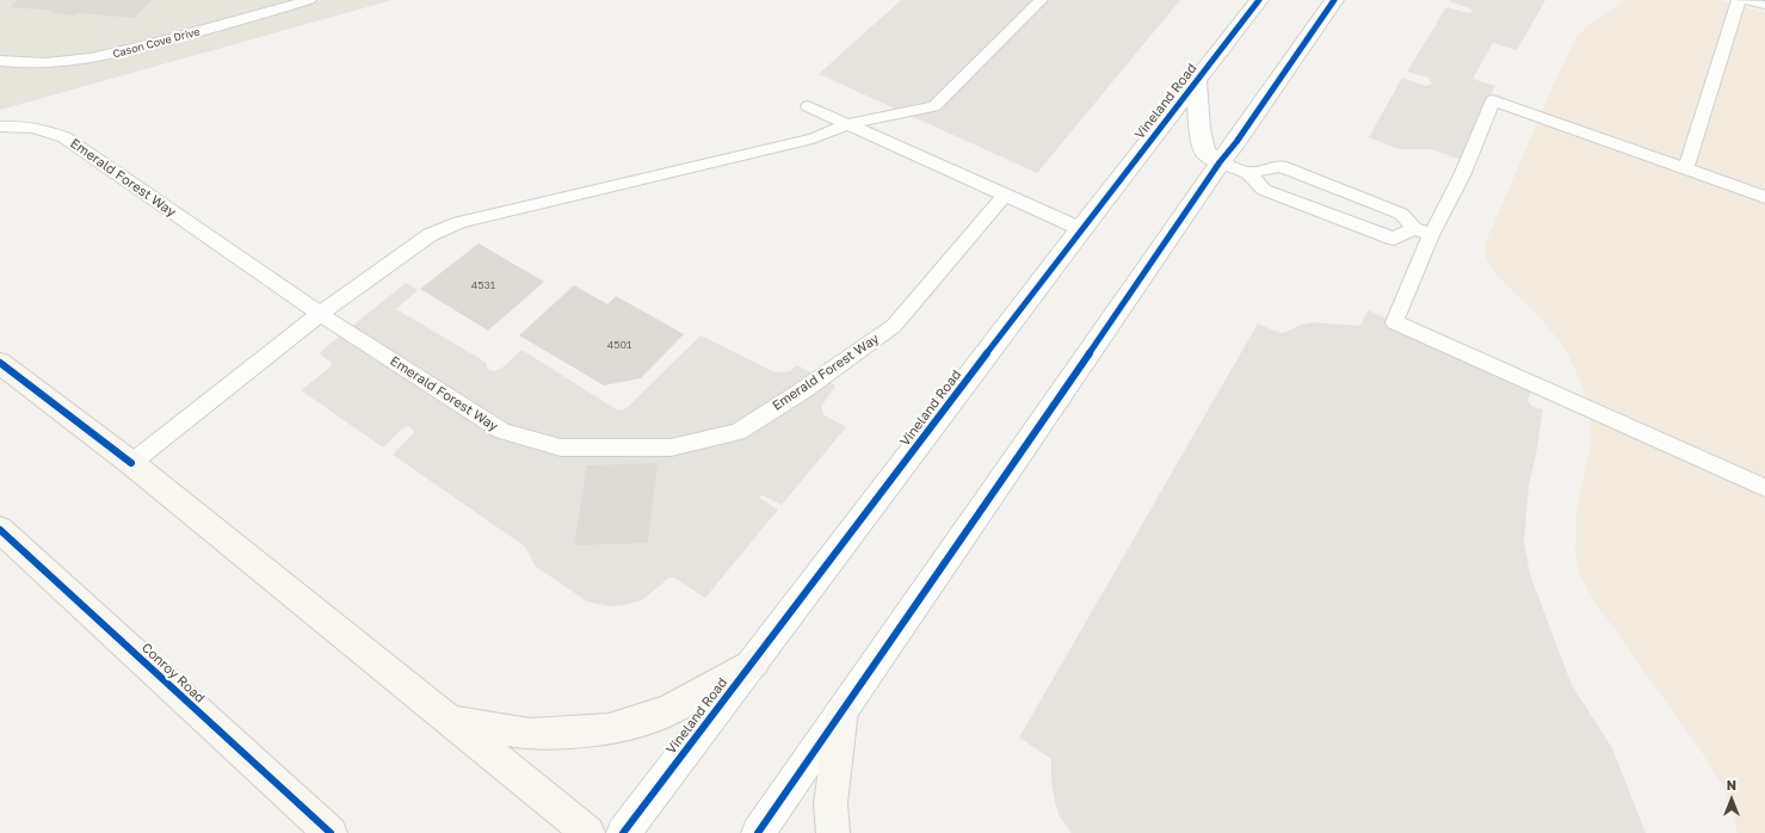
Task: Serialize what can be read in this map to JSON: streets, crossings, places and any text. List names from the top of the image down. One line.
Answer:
{"streets":{"main road":["Conroy Road"],"street":["Vineland Road"],"lane":["Cason Cove Drive","Emerald Forest Way"]},"house_numbers":["4531","4501"],"north":"top"}
